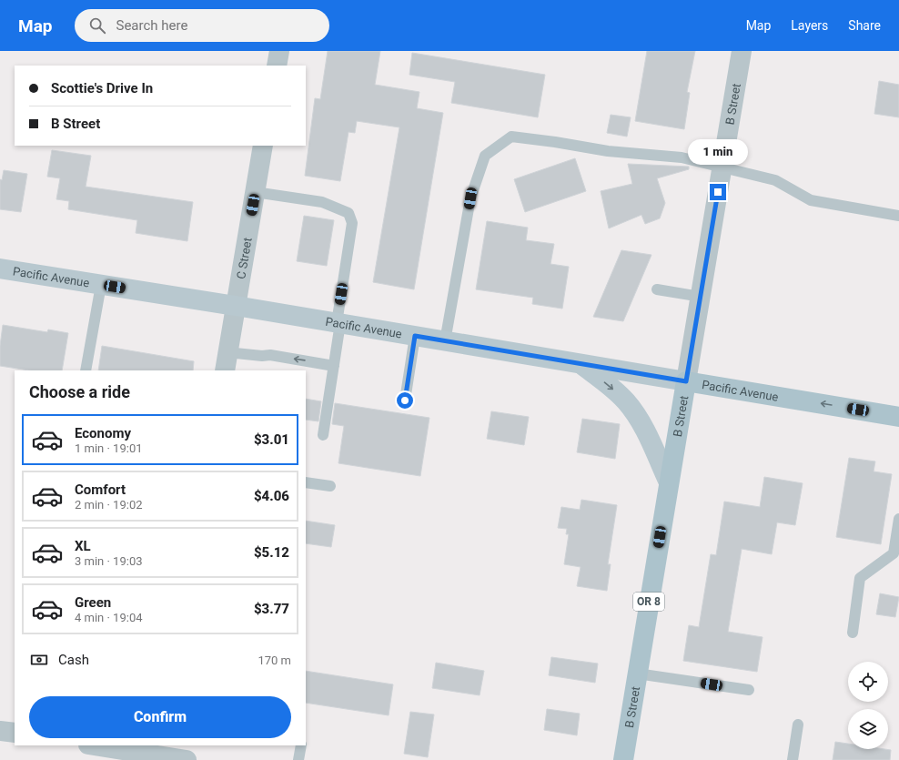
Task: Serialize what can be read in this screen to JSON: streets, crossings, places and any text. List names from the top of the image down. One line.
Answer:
{"streets":{"main road":["B Street","Pacific Avenue","OR 8"],"street":["C Street"]},"crossings":[["B Street","Pacific Avenue"],["C Street","Pacific Avenue"]],"page":{"header":"Map","search":"Search here","nav":["Map","Layers","Share"],"banner":["Scottie's Drive In","B Street"],"bubble":"1 min","heading":"Choose a ride","list":[{"name":"Economy","note":"1 min · 19:01","value":"$3.01"},{"name":"Comfort","note":"2 min · 19:02","value":"$4.06"},{"name":"XL","note":"3 min · 19:03","value":"$5.12"},{"name":"Green","note":"4 min · 19:04","value":"$3.77"}],"pay":["Cash","170 m"],"buttons":"Confirm"}}
